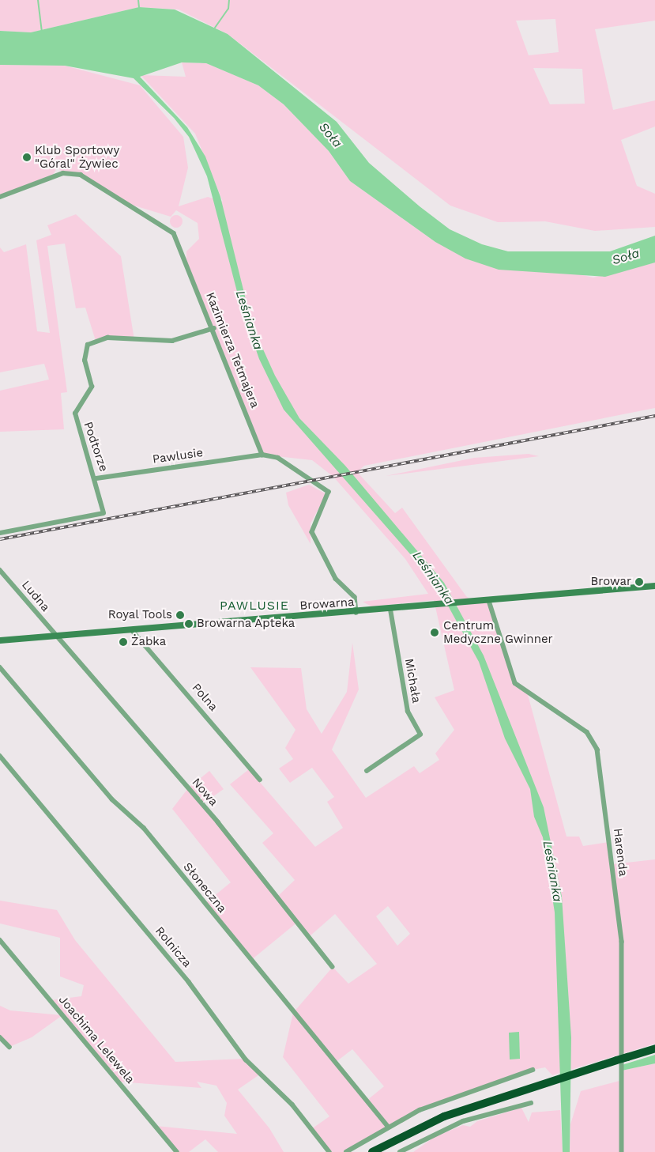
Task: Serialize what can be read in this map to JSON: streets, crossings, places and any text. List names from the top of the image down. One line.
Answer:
{"streets":{"street":["Kazimierza Tetmajera","Podtorze","Pawlusie","Ludna","Browarna","Michała","Polna","Nowa","Harenda","Słoneczna","Rolnicza","Joachima Lelewela"]},"crossings":[["Kazimierza Tetmajera","Podtorze"],["Kazimierza Tetmajera","Pawlusie"],["Podtorze","Pawlusie"],["Ludna","Browarna"],["Ludna","Nowa"],["Browarna","Michała"],["Browarna","Polna"],["Browarna","Nowa"],["Browarna","Harenda"]],"districts":["PAWLUSIE"],"water":["Soła","Leśnianka"],"places":["Klub Sportowy \"Góral\" Żywiec","Browar","Royal Tools","Browarna Apteka","Centrum Medyczne Gwinner","Żabka"]}
